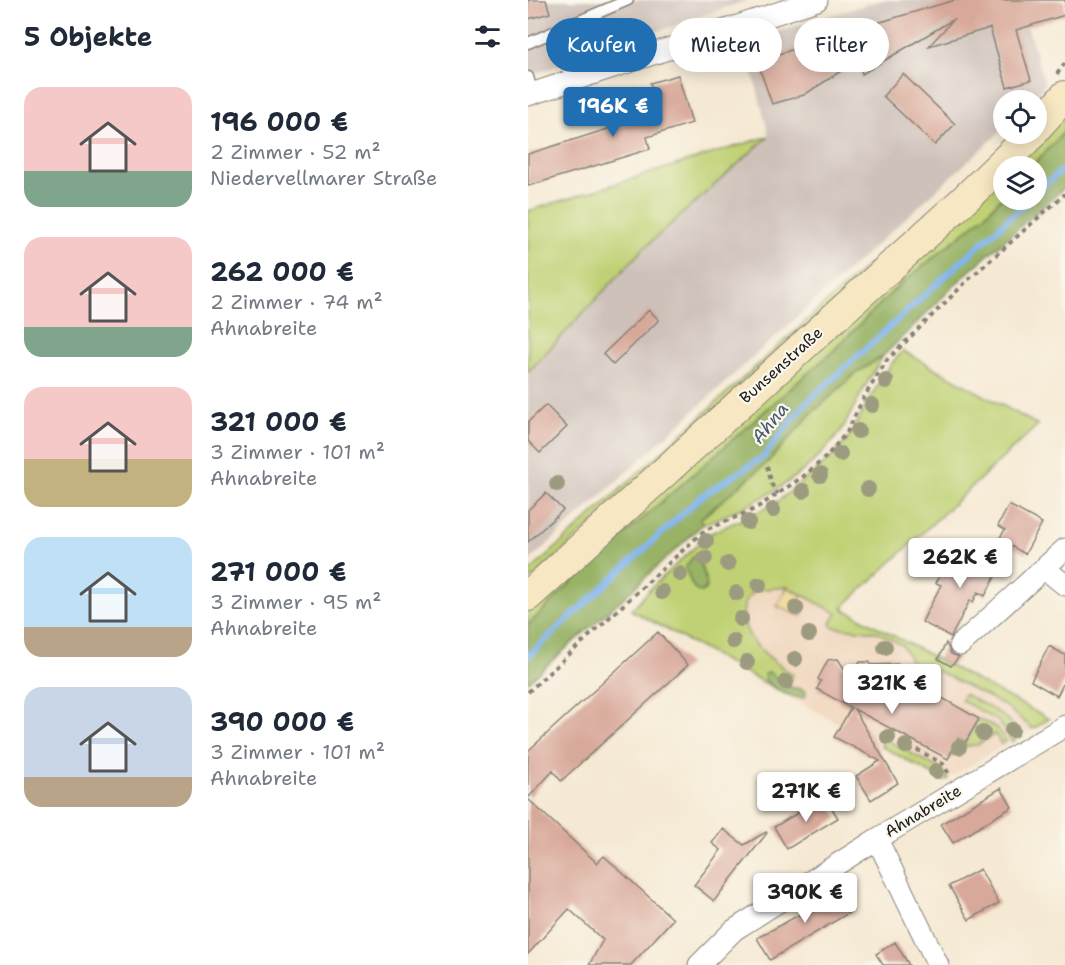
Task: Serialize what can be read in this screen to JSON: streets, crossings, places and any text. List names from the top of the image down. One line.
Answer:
{"streets":{"street":["Bunsenstraße","Ahnabreite"]},"water":["Ahna"],"page":{"heading":"5 Objekte","chip":["Kaufen","Mieten","Filter"],"list":[{"name":"196 000 €","note":"2 Zimmer · 52 m² · Niedervellmarer Straße"},{"name":"262 000 €","note":"2 Zimmer · 74 m² · Ahnabreite"},{"name":"321 000 €","note":"3 Zimmer · 101 m² · Ahnabreite"},{"name":"271 000 €","note":"3 Zimmer · 95 m² · Ahnabreite"},{"name":"390 000 €","note":"3 Zimmer · 101 m² · Ahnabreite"}],"price":["196K €","262K €","321K €","271K €","390K €"]}}
